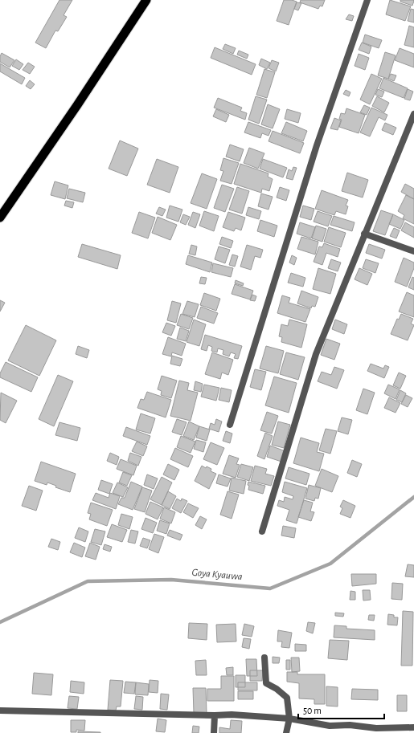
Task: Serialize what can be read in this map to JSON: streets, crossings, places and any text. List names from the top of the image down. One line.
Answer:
{"water":["Goya Kyauwa"],"scale_bar":"50 m"}
